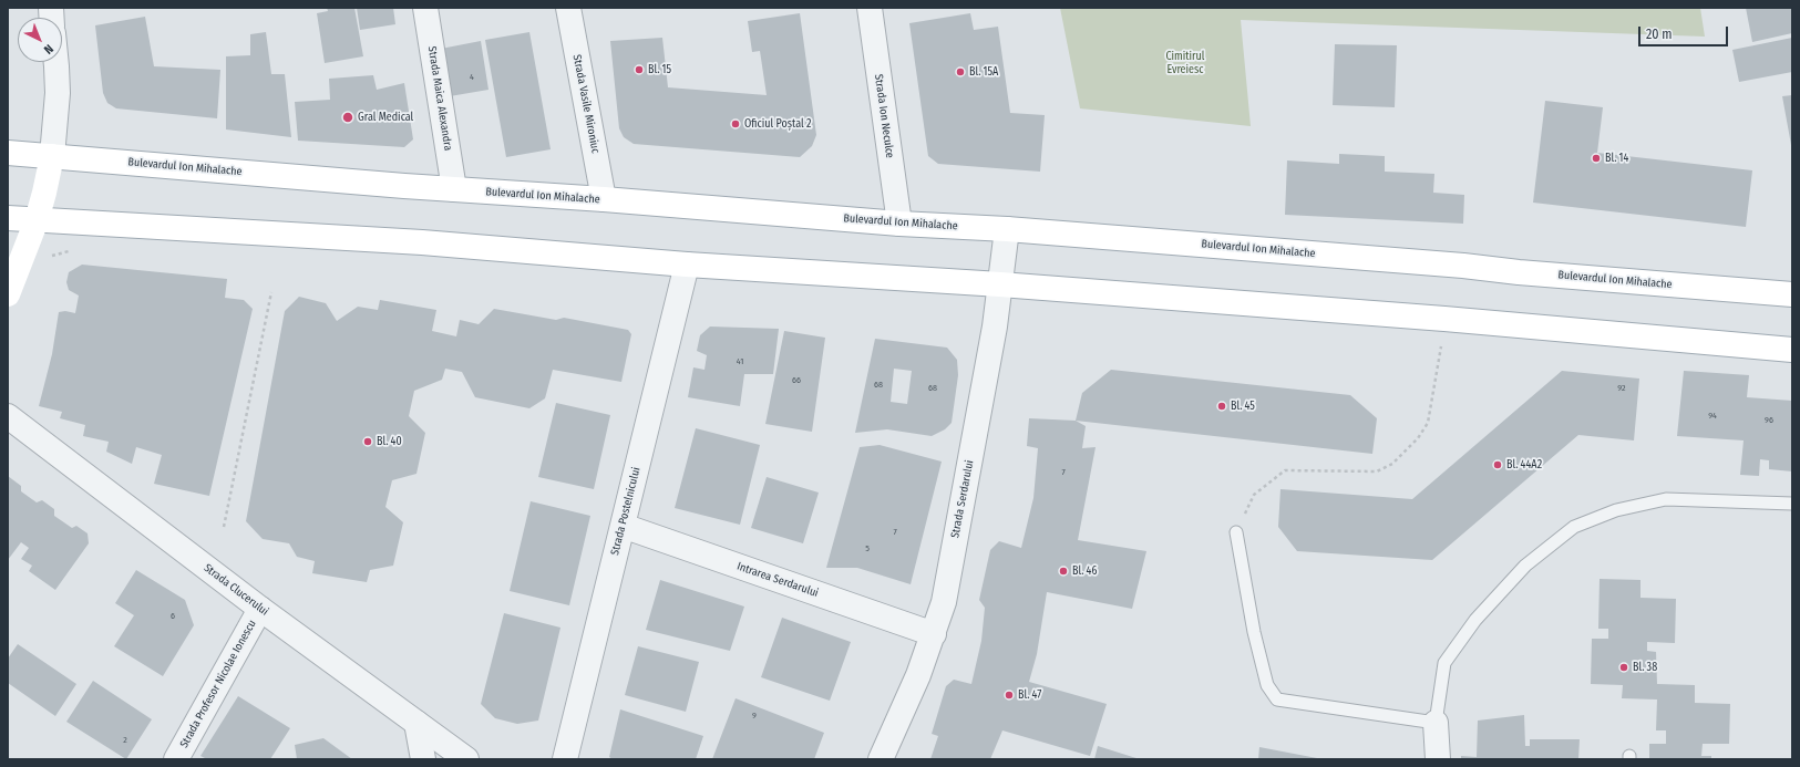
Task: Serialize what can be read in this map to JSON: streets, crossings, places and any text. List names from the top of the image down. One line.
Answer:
{"streets":{"main road":["Bulevardul Ion Mihalache"],"street":["Strada Maica Alexandra","Strada Vasile Mironiuc","Strada Ion Neculce","Strada Serdarului","Strada Postelnicului","Intrarea Serdarului","Strada Clucerului","Strada Profesor Nicolae Ionescu"]},"crossings":[["Strada Maica Alexandra","Bulevardul Ion Mihalache"],["Strada Vasile Mironiuc","Bulevardul Ion Mihalache"],["Strada Ion Neculce","Bulevardul Ion Mihalache"],["Bulevardul Ion Mihalache","Strada Serdarului"],["Strada Serdarului","Intrarea Serdarului"],["Strada Postelnicului","Intrarea Serdarului"],["Strada Clucerului","Strada Profesor Nicolae Ionescu"]],"parks":["Cimitirul Evreiesc"],"places":["Bl. 15","Bl. 15A","Gral Medical","Oficiul Poștal 2","Bl. 14","Bl. 45","Bl. 40","Bl. 44A2","Bl. 46","Bl. 38","Bl. 47"],"house_numbers":["4","41","66","68","68","92","94","96","7","7","5","6","9","2"],"scale_bar":"20 m","north":"bottom right"}
